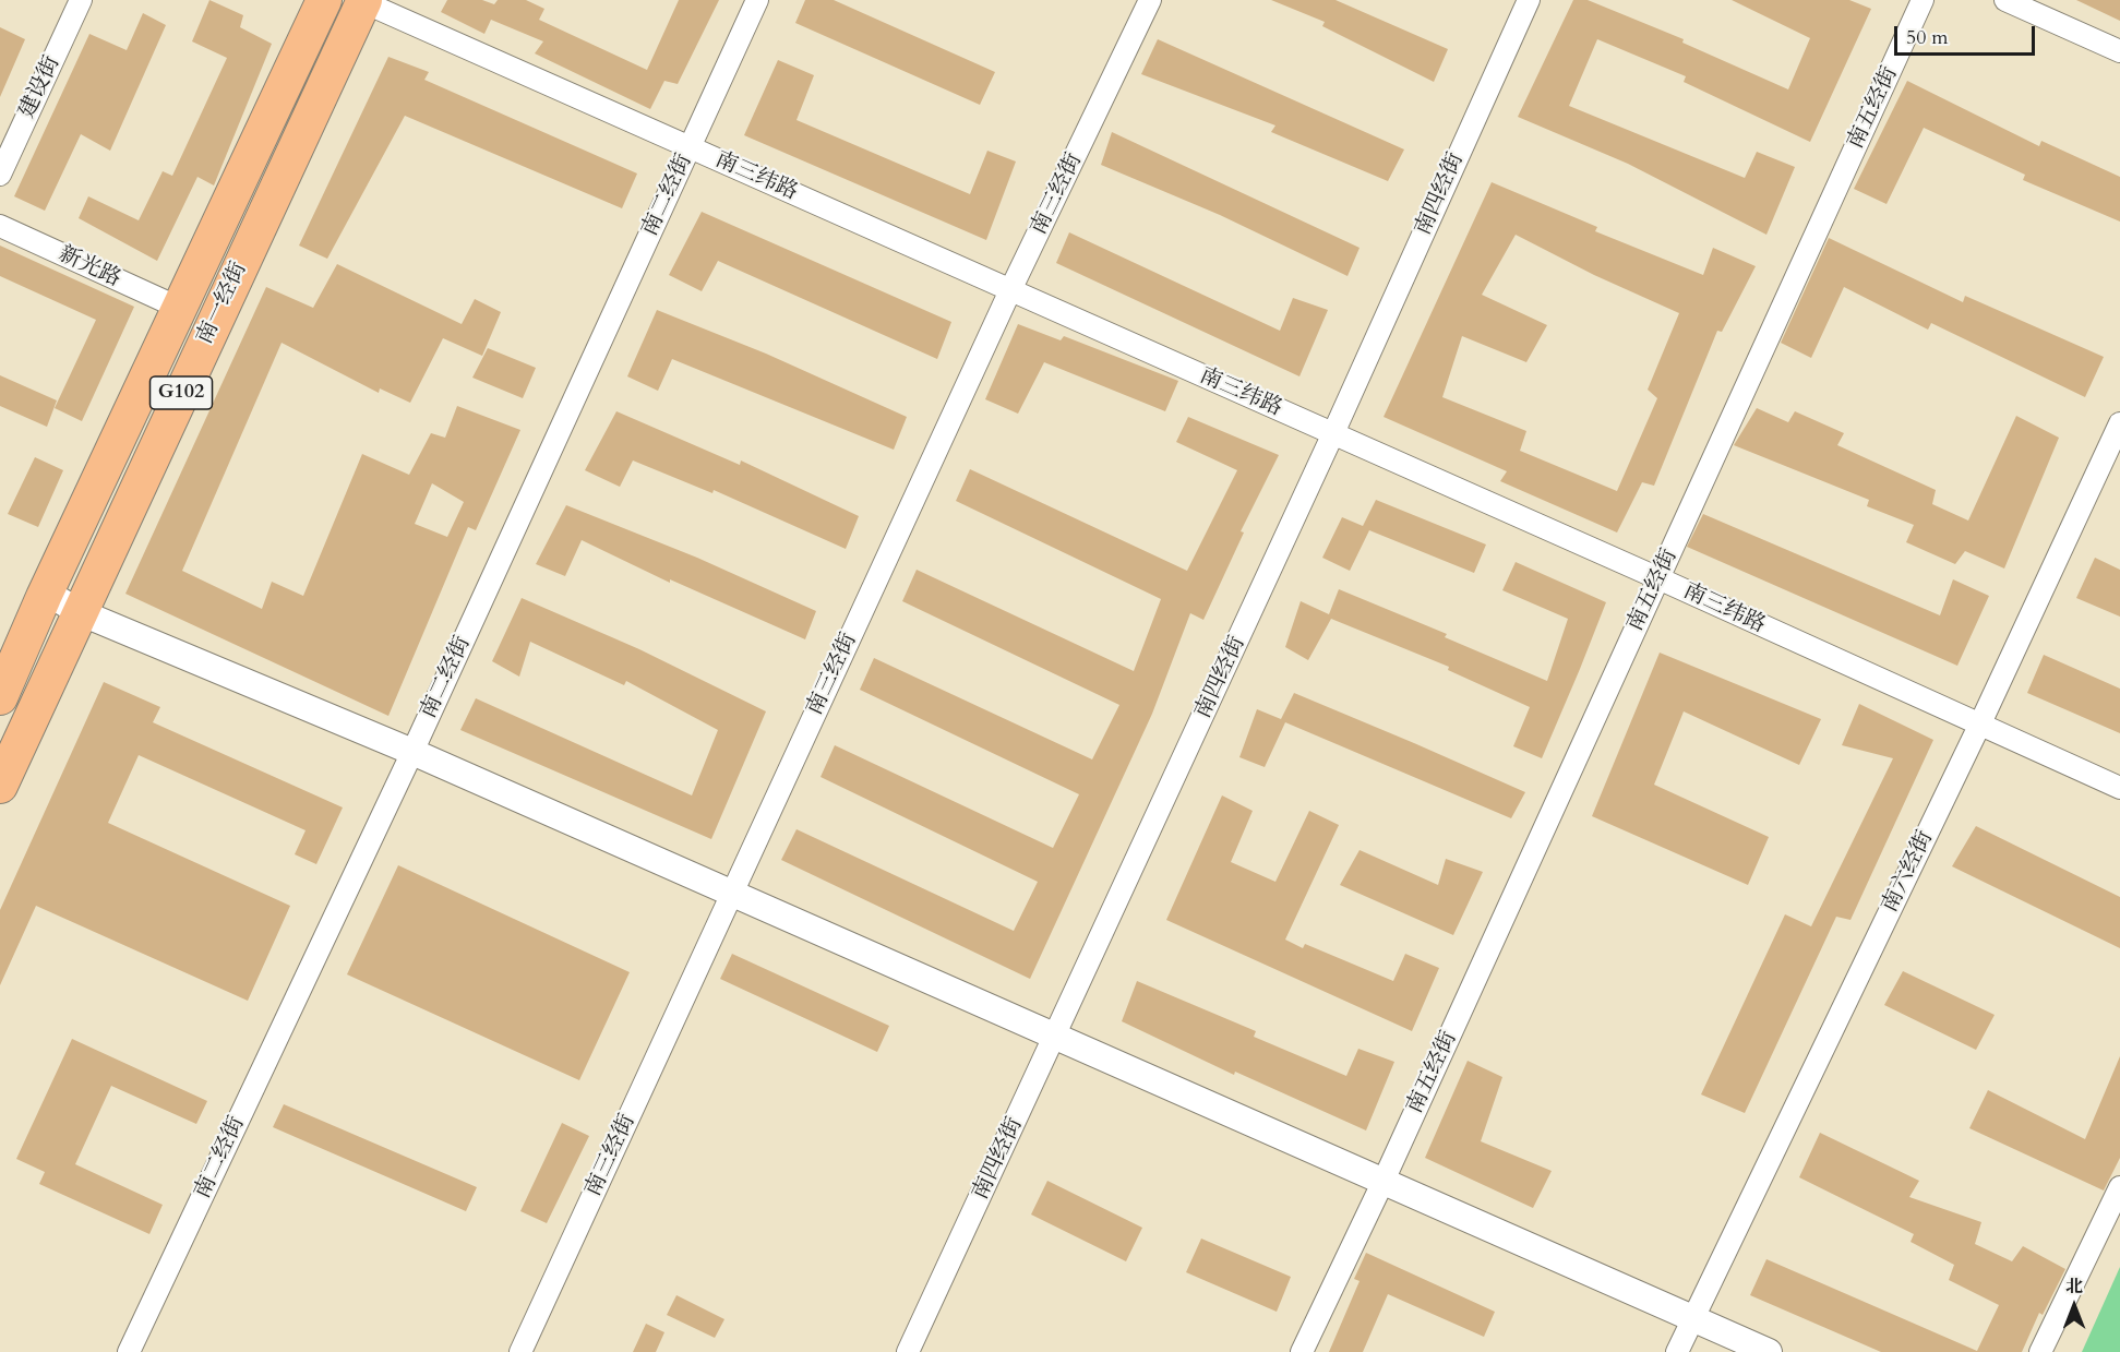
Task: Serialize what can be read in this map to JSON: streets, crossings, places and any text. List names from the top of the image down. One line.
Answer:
{"streets":{"highway":["南一经街","G102"],"street":["建设街","南五经街","南三纬路","南三经街","南四经街","南二经街","新光路","南六经街"]},"crossings":[["南五经街","南三纬路"],["南三纬路","南三经街"],["南三纬路","南四经街"],["南三纬路","南二经街"],["南三纬路","南一经街"],["南三纬路","南六经街"],["新光路","南一经街"]],"scale_bar":"50 m","north":"top"}
